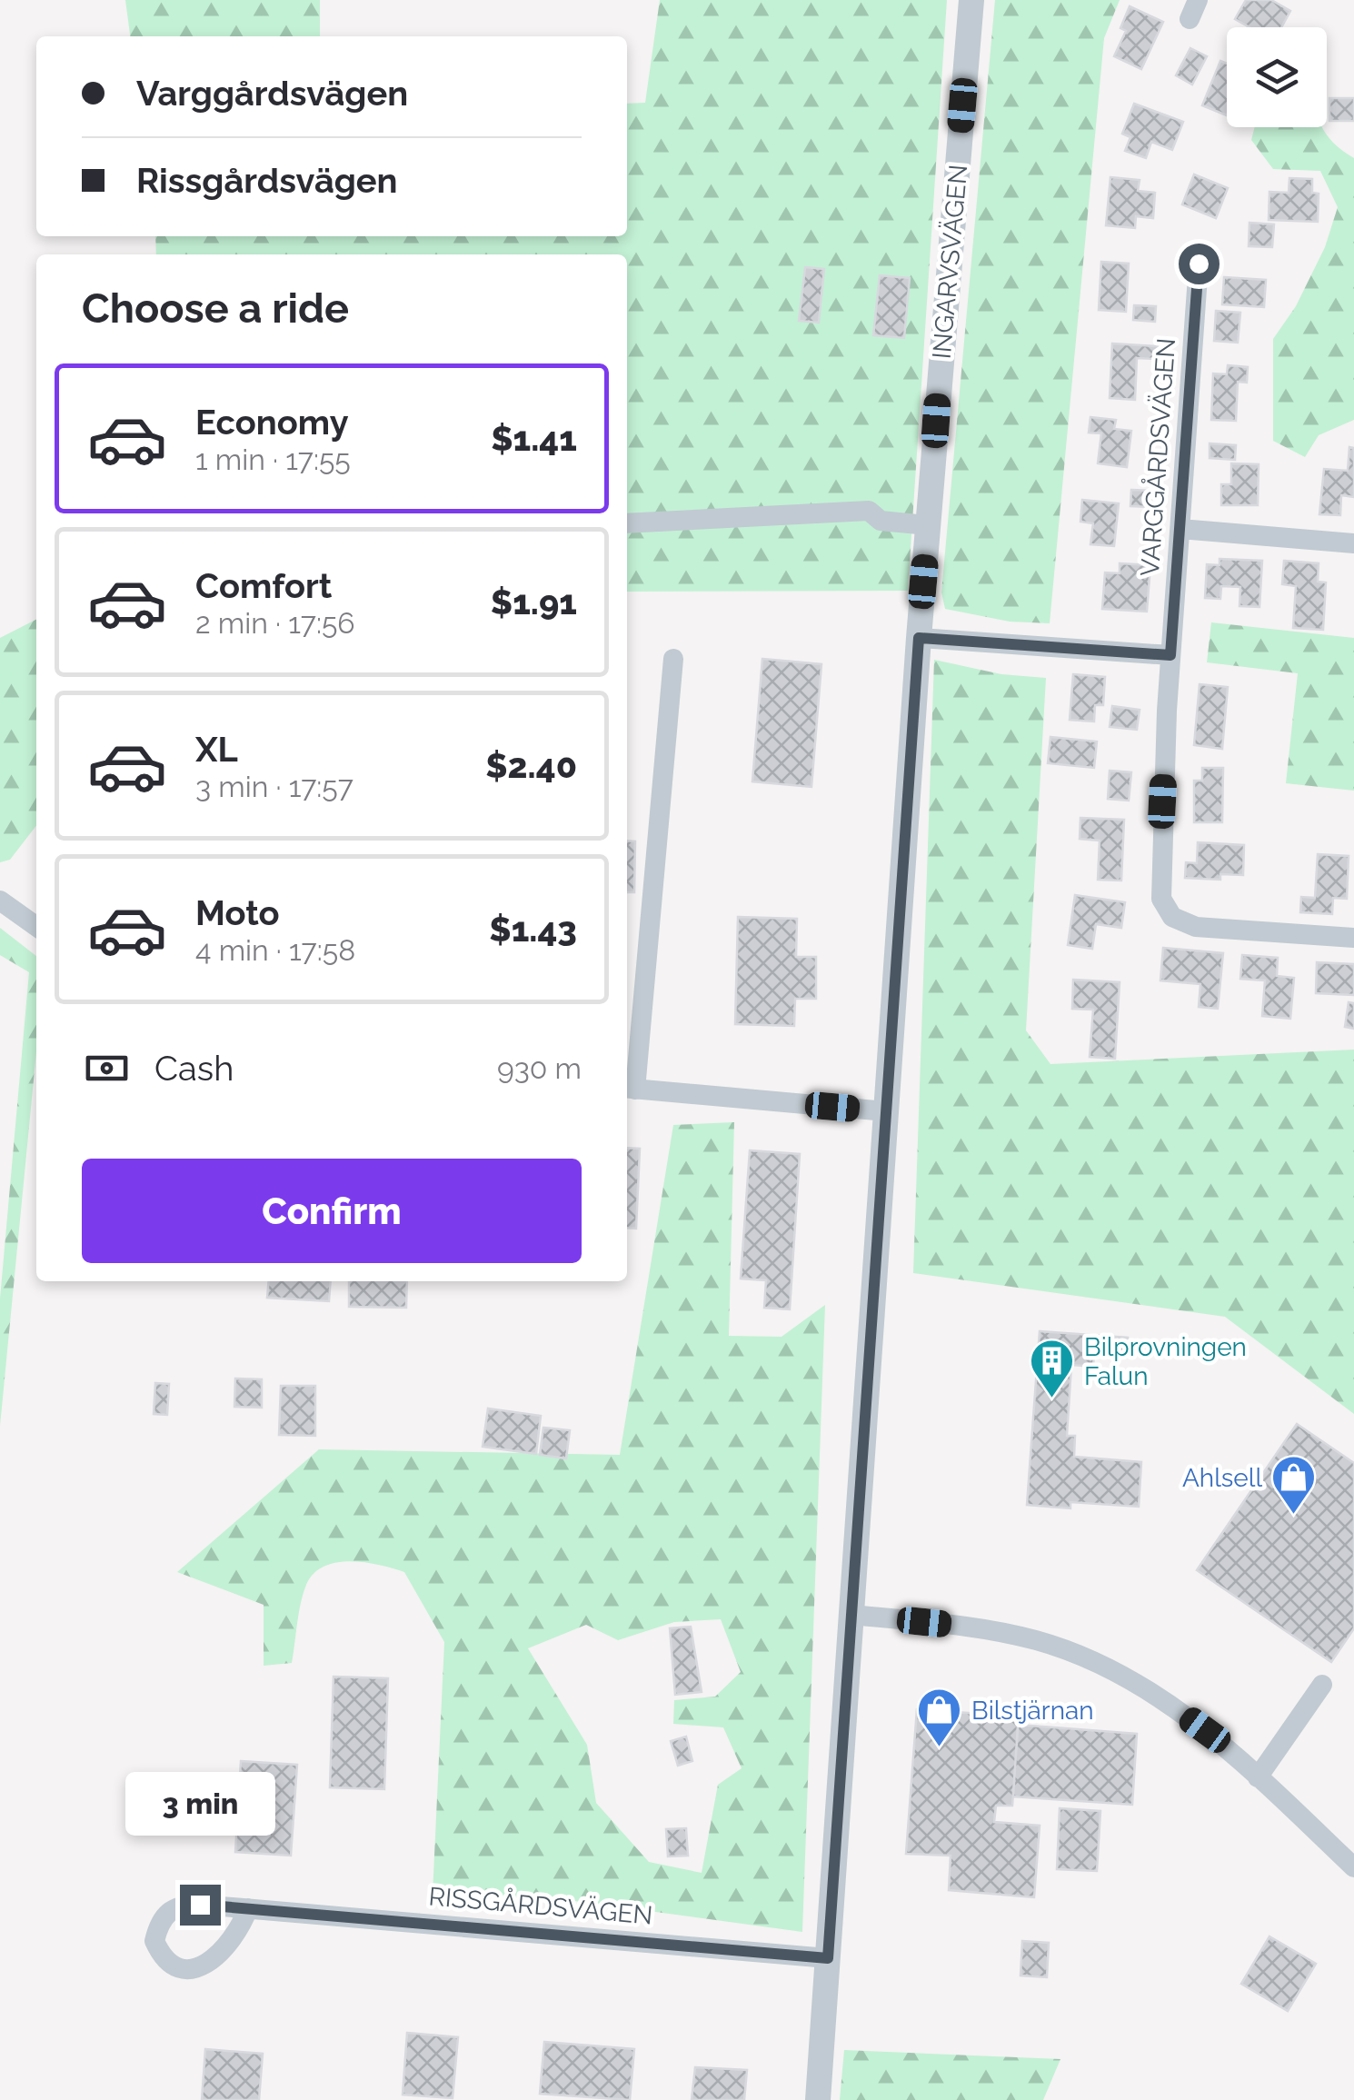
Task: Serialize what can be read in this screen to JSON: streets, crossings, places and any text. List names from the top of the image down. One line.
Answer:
{"streets":{"street":["INGARVSVÄGEN","VARGGÅRDSVÄGEN","RISSGÅRDSVÄGEN"]},"crossings":[["INGARVSVÄGEN","RISSGÅRDSVÄGEN"]],"places":{"building":["Bilprovningen Falun"],"shop":["Ahlsell","Bilstjärnan"]},"page":{"banner":["Varggårdsvägen","Rissgårdsvägen"],"heading":"Choose a ride","list":[{"name":"Economy","note":"1 min · 17:55","value":"$1.41"},{"name":"Comfort","note":"2 min · 17:56","value":"$1.91"},{"name":"XL","note":"3 min · 17:57","value":"$2.40"},{"name":"Moto","note":"4 min · 17:58","value":"$1.43"}],"pay":["Cash","930 m"],"buttons":"Confirm","bubble":"3 min"}}
